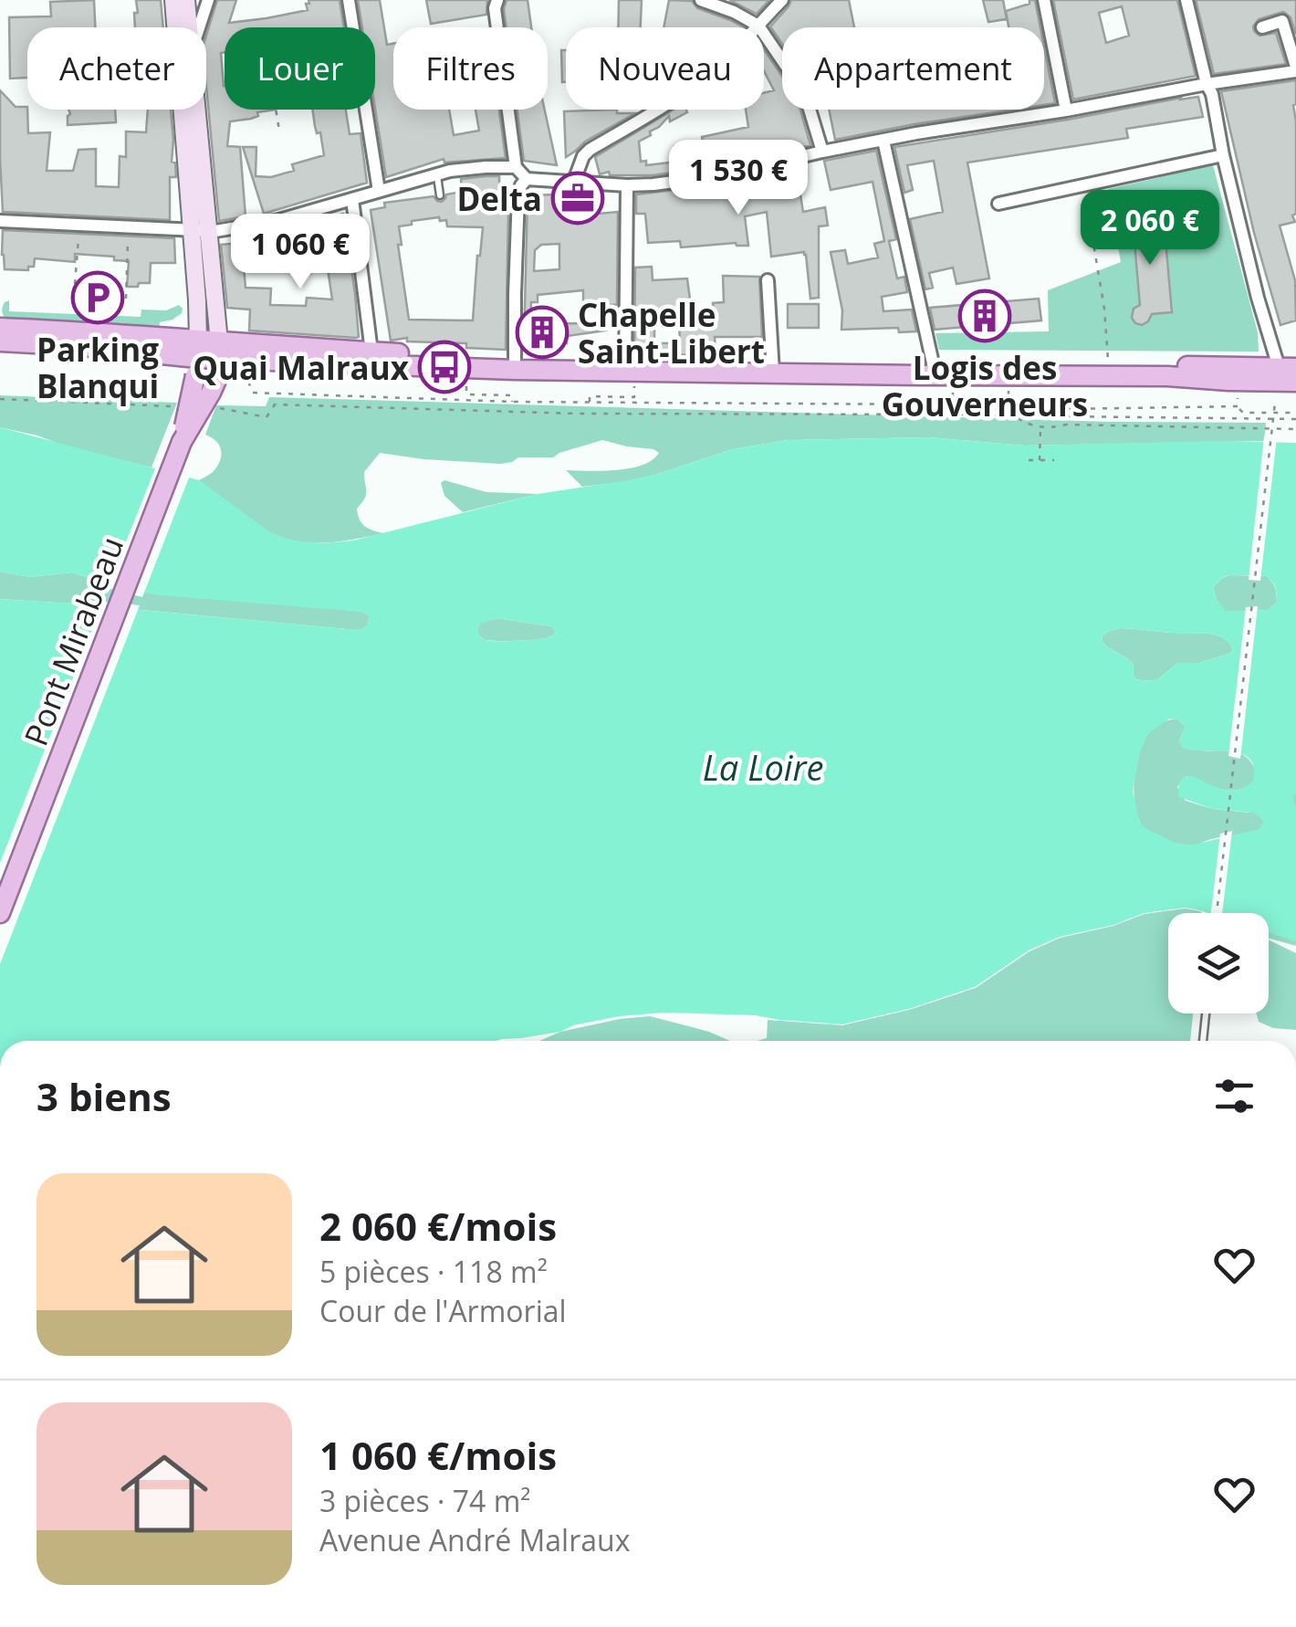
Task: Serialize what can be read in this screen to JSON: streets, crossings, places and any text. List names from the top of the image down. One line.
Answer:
{"streets":{"main road":["Pont Mirabeau"]},"water":["La Loire"],"places":{"office":["Delta"],"parking":["Parking Blanqui"],"building":["Logis des Gouverneurs","Chapelle Saint-Libert"],"bus stop":["Quai Malraux"]},"page":{"chip":["Acheter","Louer","Filtres","Nouveau","Appartement"],"price":["1 530 €","2 060 €","1 060 €"],"heading":"3 biens","list":[{"name":"2 060 €/mois","note":"5 pièces · 118 m² · Cour de l'Armorial"},{"name":"1 060 €/mois","note":"3 pièces · 74 m² · Avenue André Malraux"}]}}
